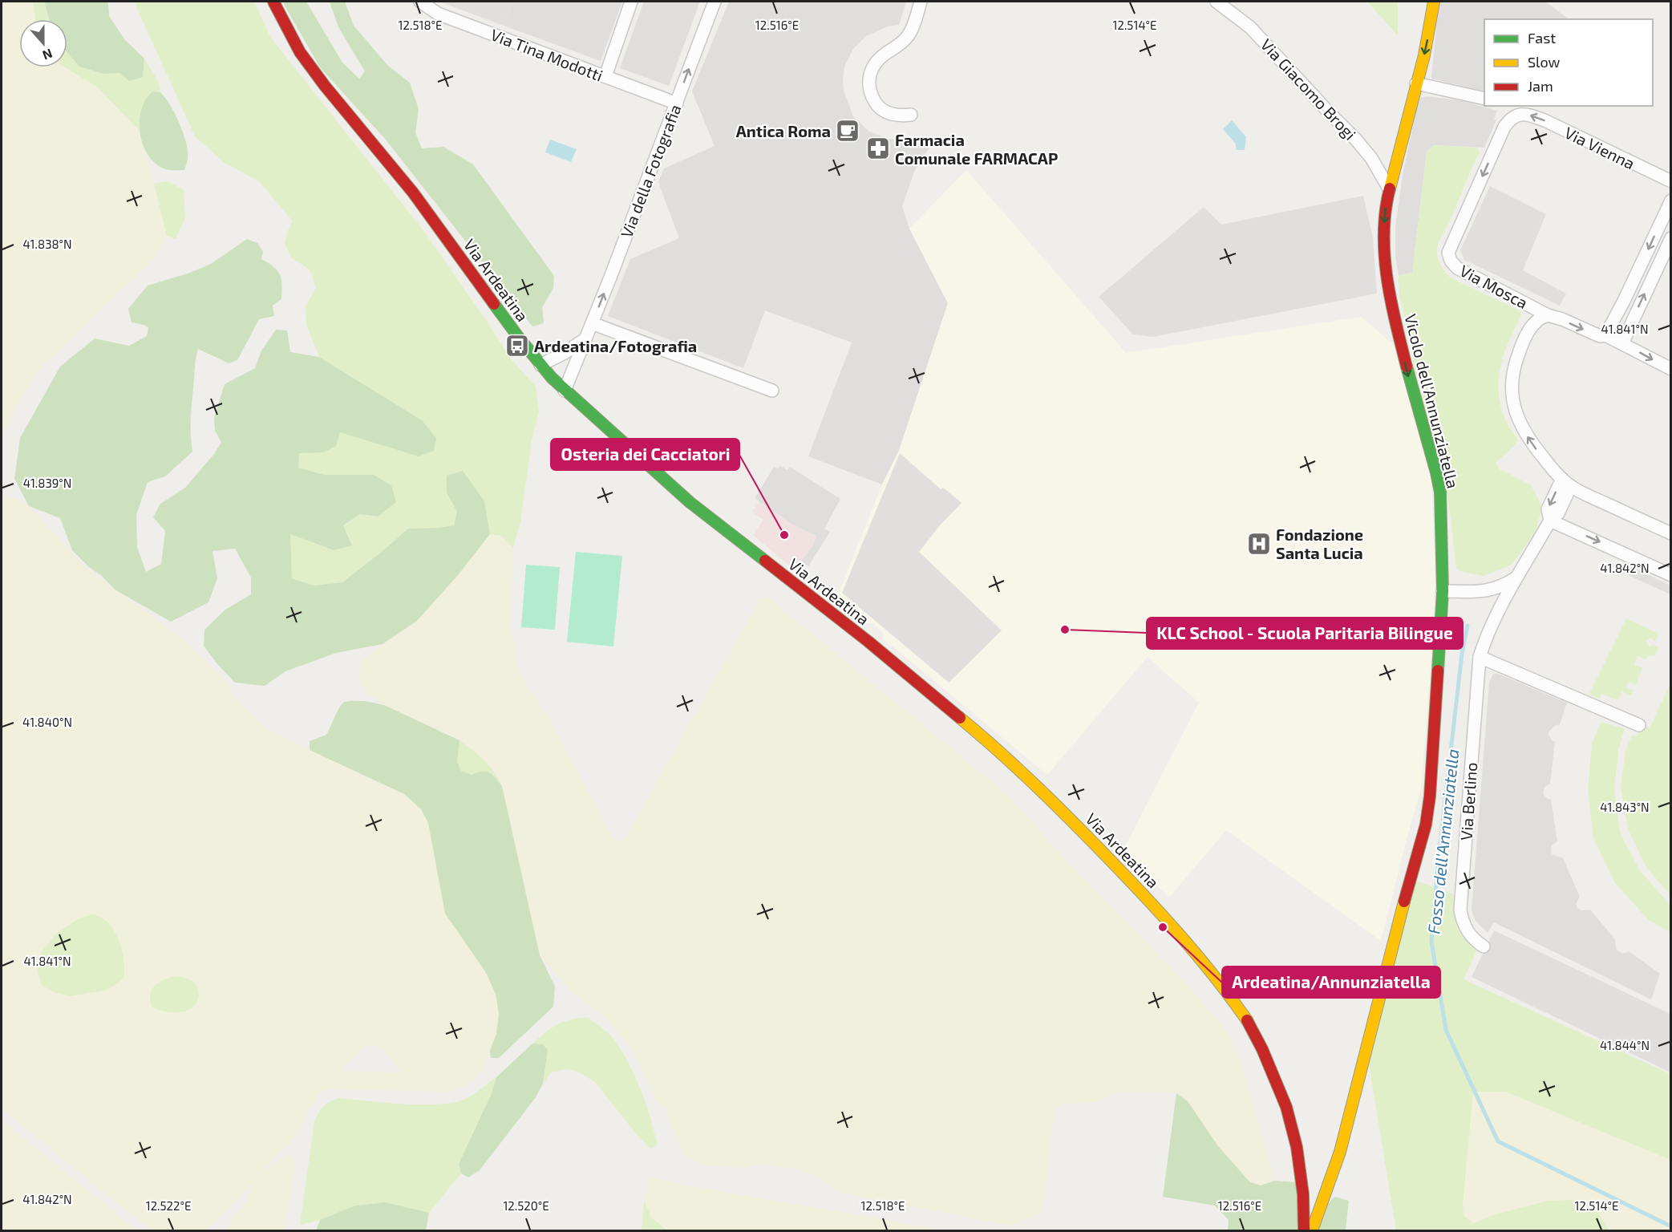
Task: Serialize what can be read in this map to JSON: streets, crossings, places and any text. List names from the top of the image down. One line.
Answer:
{"streets":{"main road":["Via Ardeatina","Vicolo dell'Annunziatella"],"street":["Via Tina Modotti","Via Giacomo Brogi","Via Vienna","Via della Fotografia","Via Mosca","Via Berlino"]},"crossings":[["Via Tina Modotti","Via della Fotografia"],["Via Giacomo Brogi","Vicolo dell'Annunziatella"],["Via Vienna","Via Mosca"],["Via della Fotografia","Via Ardeatina"]],"one_way":["Via Vienna","Via della Fotografia","Vicolo dell'Annunziatella"],"water":["Fosso dell'Annunziatella"],"places":{"cafe":["Antica Roma"],"pharmacy":["Farmacia Comunale FARMACAP"],"bus stop":["Ardeatina/Fotografia"],"other":["Osteria dei Cacciatori","KLC School - Scuola Paritaria Bilingue","Ardeatina/Annunziatella"],"hospital":["Fondazione Santa Lucia"]},"legend":["Fast","Slow","Jam"],"north":"bottom","coordinates":["12.518°E","12.516°E","12.514°E","41.838°N","41.841°N","41.839°N","41.842°N","41.840°N","41.843°N","41.844°N","12.522°E","12.520°E"]}
